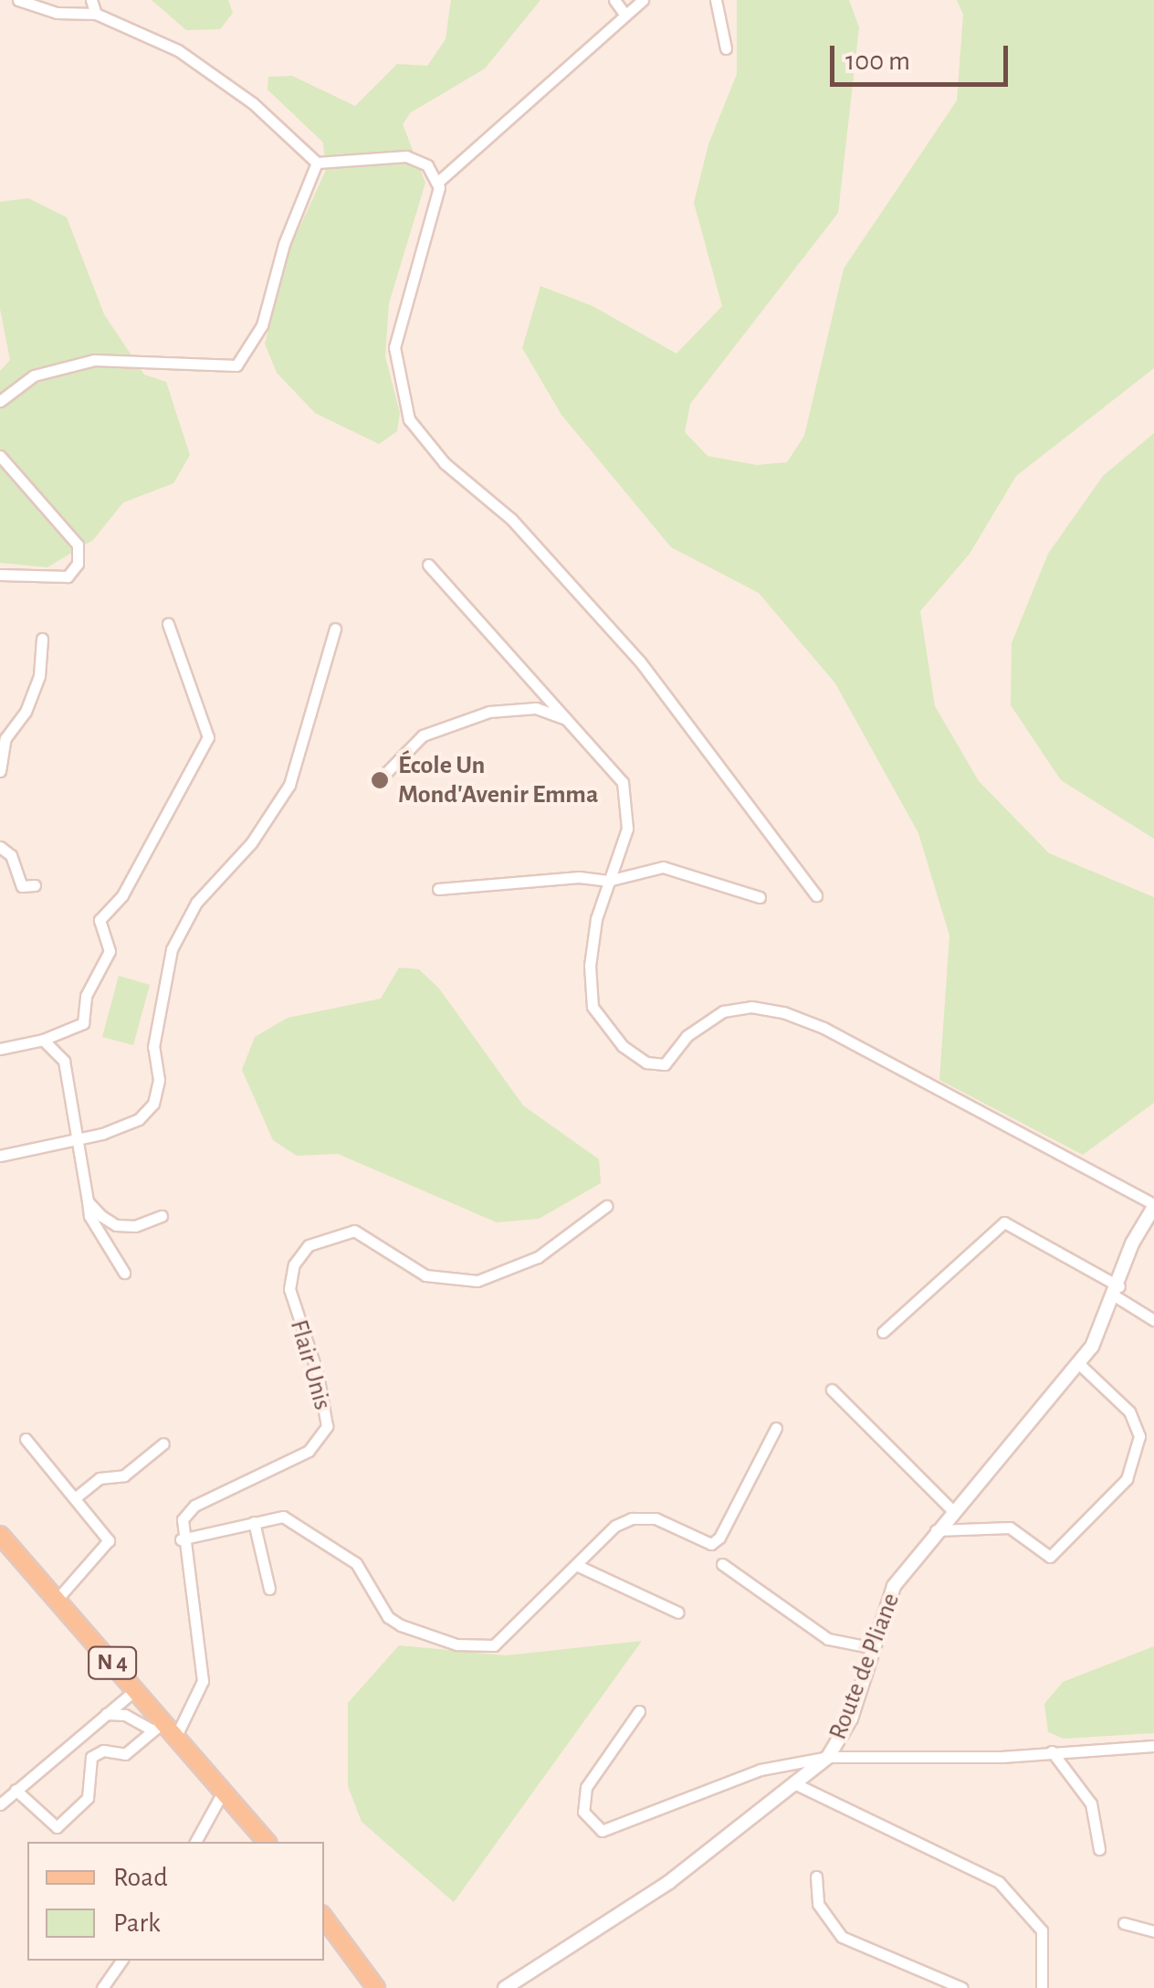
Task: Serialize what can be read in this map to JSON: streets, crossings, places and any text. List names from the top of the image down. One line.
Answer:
{"streets":{"main road":["N 4"],"street":["Flair Unis","Route de Pliane"]},"places":["École Un Mond'Avenir Emma"],"legend":["Road","Park"],"scale_bar":"100 m"}
